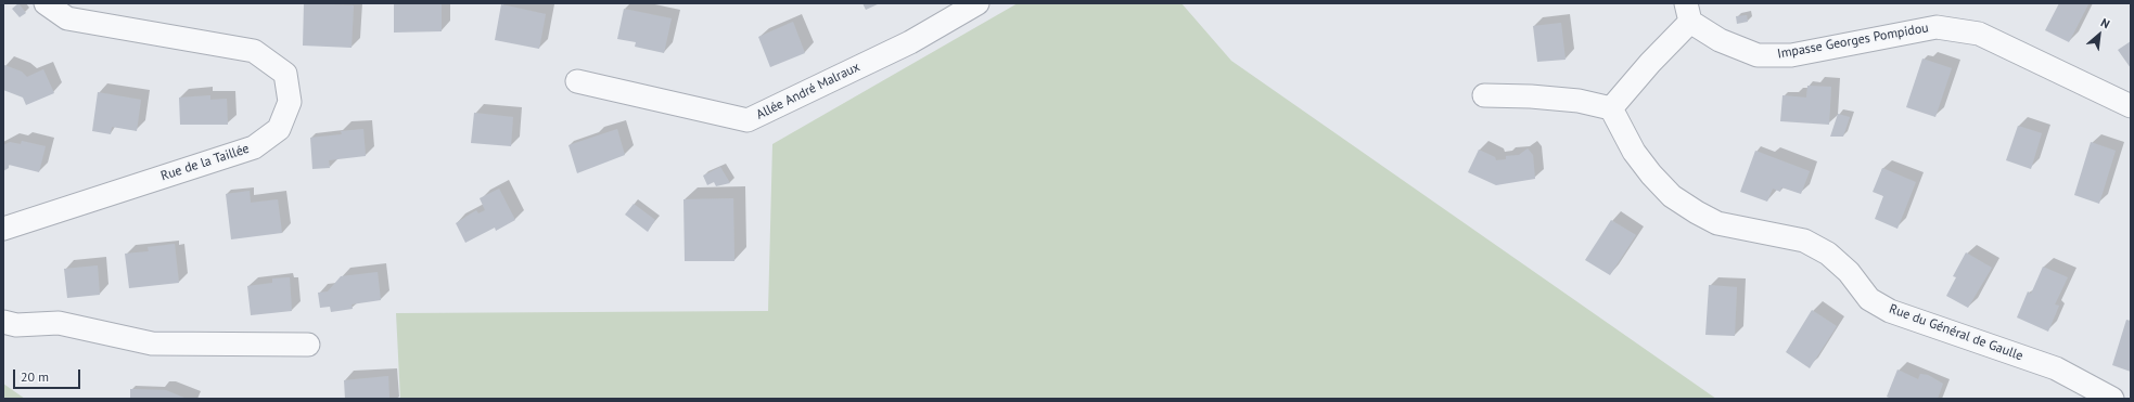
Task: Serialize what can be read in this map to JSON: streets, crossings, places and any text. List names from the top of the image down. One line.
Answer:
{"streets":{"street":["Impasse Georges Pompidou","Allée André Malraux","Rue de la Taillée","Rue du Général de Gaulle"]},"scale_bar":"20 m","north":"top right"}
